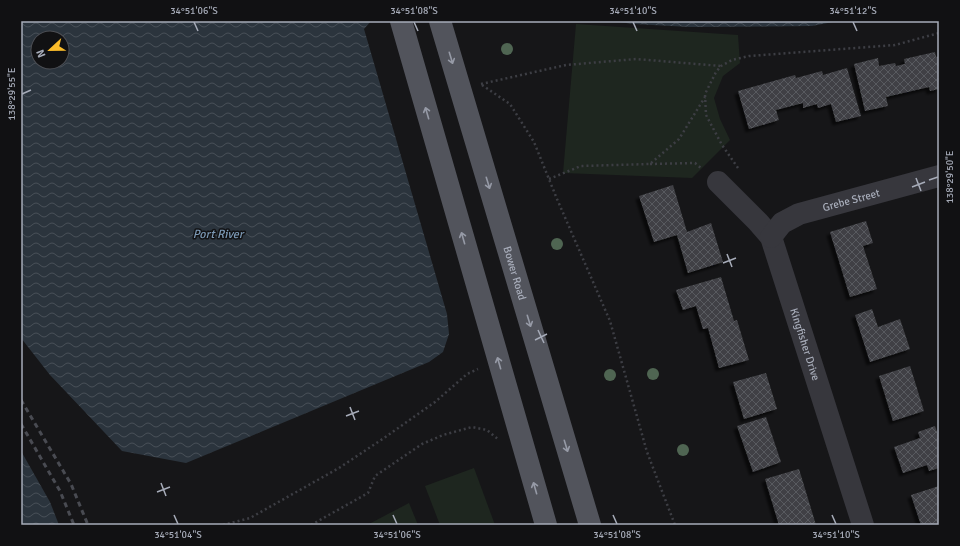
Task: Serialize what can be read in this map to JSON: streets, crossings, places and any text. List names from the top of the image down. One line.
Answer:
{"streets":{"main road":["Bower Road"],"street":["Grebe Street","Kingfisher Drive"]},"crossings":[["Grebe Street","Kingfisher Drive"]],"water":["Port River"],"north":"left","coordinates":["34°51'06\"S","34°51'08\"S","34°51'10\"S","34°51'12\"S","138°29'55\"E","138°29'50\"E","34°51'04\"S"]}
